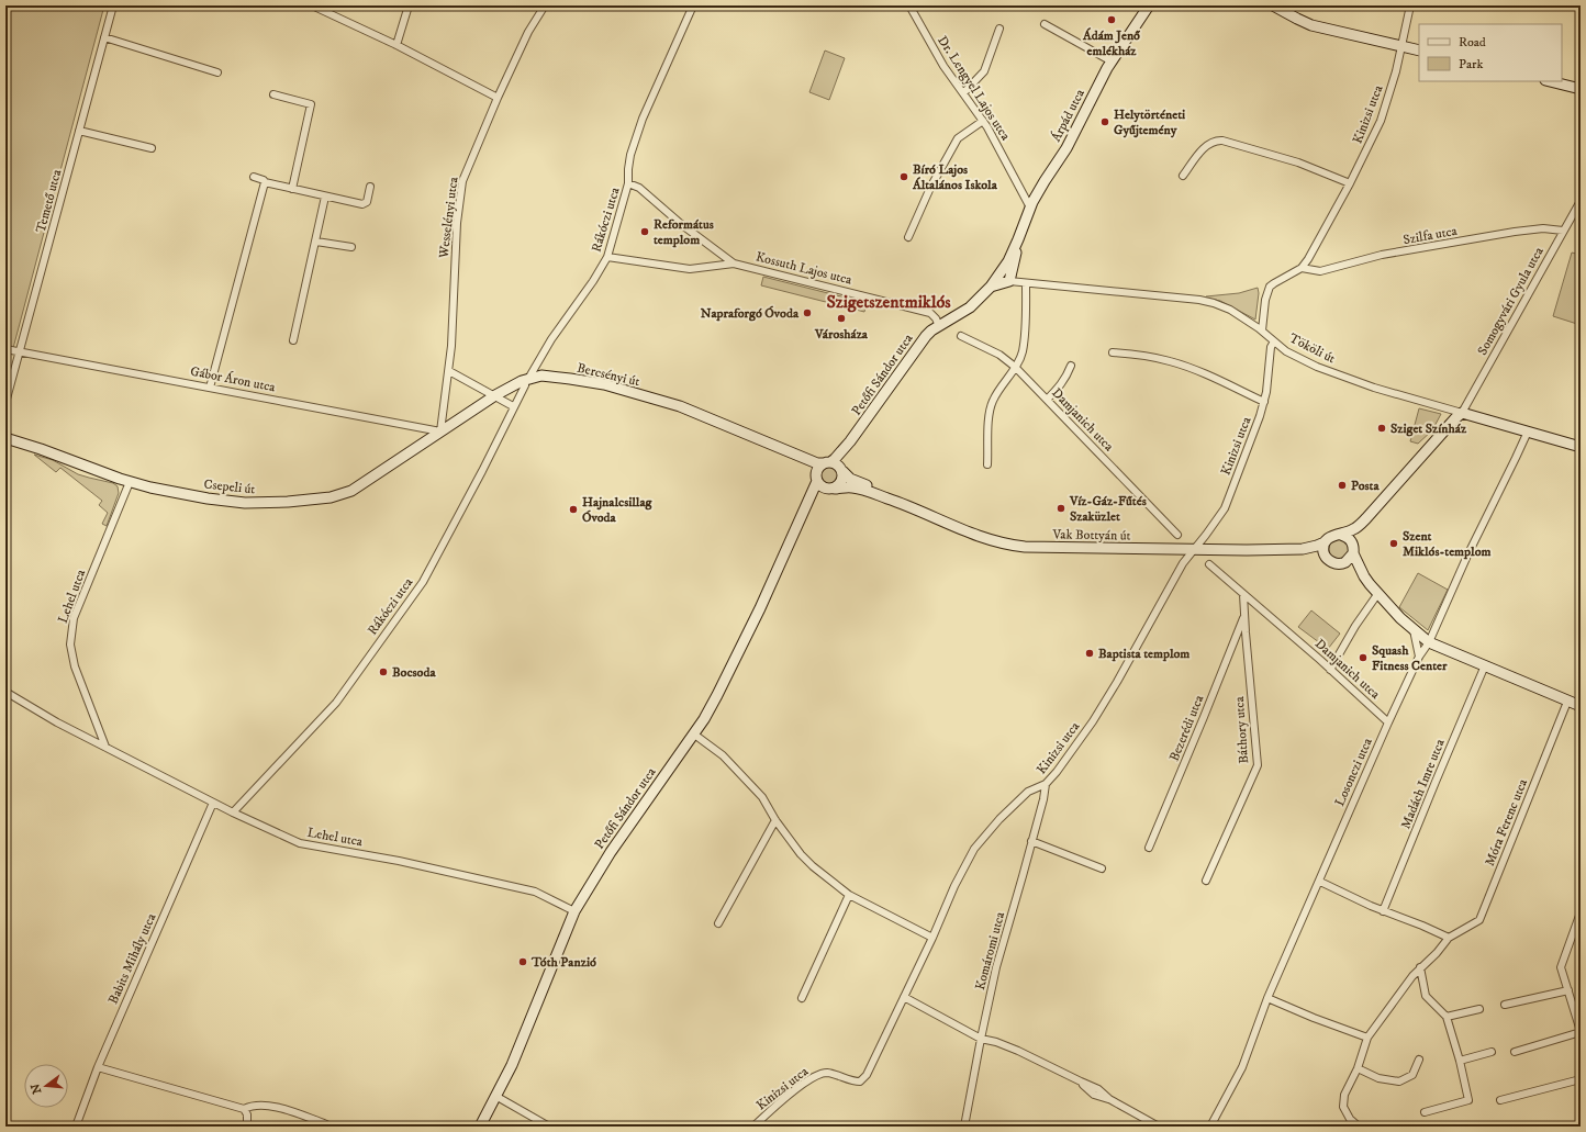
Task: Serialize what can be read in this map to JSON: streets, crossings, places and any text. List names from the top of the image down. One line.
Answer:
{"streets":{"street":["Dr. Lengyel Lajos utca","Kinizsi utca","Árpád utca","Temető utca","Wesselényi utca","Rákóczi utca","Szilfa utca","Kossuth Lajos utca","Somogyvári Gyula utca","Tököli út","Bercsényi út","Petőfi Sándor utca","Gábor Áron utca","Damjanich utca","Csepeli út","Vak Bottyán út","Lehel utca","Bezerédi utca","Báthory utca","Losonczi utca","Madách Imre utca","Móra Ferenc utca","Komáromi utca","Babits Mihály utca"]},"crossings":[["Dr. Lengyel Lajos utca","Árpád utca"],["Kinizsi utca","Szilfa utca"],["Kinizsi utca","Tököli út"],["Kinizsi utca","Vak Bottyán út"],["Kinizsi utca","Komáromi utca"],["Árpád utca","Kossuth Lajos utca"],["Árpád utca","Tököli út"],["Árpád utca","Petőfi Sándor utca"],["Temető utca","Gábor Áron utca"],["Wesselényi utca","Bercsényi út"],["Wesselényi utca","Gábor Áron utca"],["Wesselényi utca","Csepeli út"],["Rákóczi utca","Kossuth Lajos utca"],["Rákóczi utca","Bercsényi út"],["Rákóczi utca","Lehel utca"],["Szilfa utca","Somogyvári Gyula utca"],["Kossuth Lajos utca","Petőfi Sándor utca"],["Somogyvári Gyula utca","Tököli út"],["Tököli út","Losonczi utca"],["Bercsényi út","Petőfi Sándor utca"],["Bercsényi út","Gábor Áron utca"],["Bercsényi út","Csepeli út"],["Bercsényi út","Vak Bottyán út"],["Petőfi Sándor utca","Vak Bottyán út"],["Petőfi Sándor utca","Lehel utca"],["Gábor Áron utca","Csepeli út"],["Damjanich utca","Báthory utca"],["Damjanich utca","Losonczi utca"],["Csepeli út","Lehel utca"],["Lehel utca","Babits Mihály utca"],["Bezerédi utca","Báthory utca"]],"districts":["Szigetszentmiklós"],"places":["Ádám Jenő emlékház","Helytörténeti Gyűjtemény","Bíró Lajos Általános Iskola","Református templom","Napraforgó Óvoda","Városháza","Sziget Színház","Posta","Víz-Gáz-Fűtés Szaküzlet","Hajnalcsillag Óvoda","Szent Miklós-templom","Baptista templom","Squash Fitness Center","Bocsoda","Tóth Panzió"],"legend":["Road","Park"],"north":"left"}
